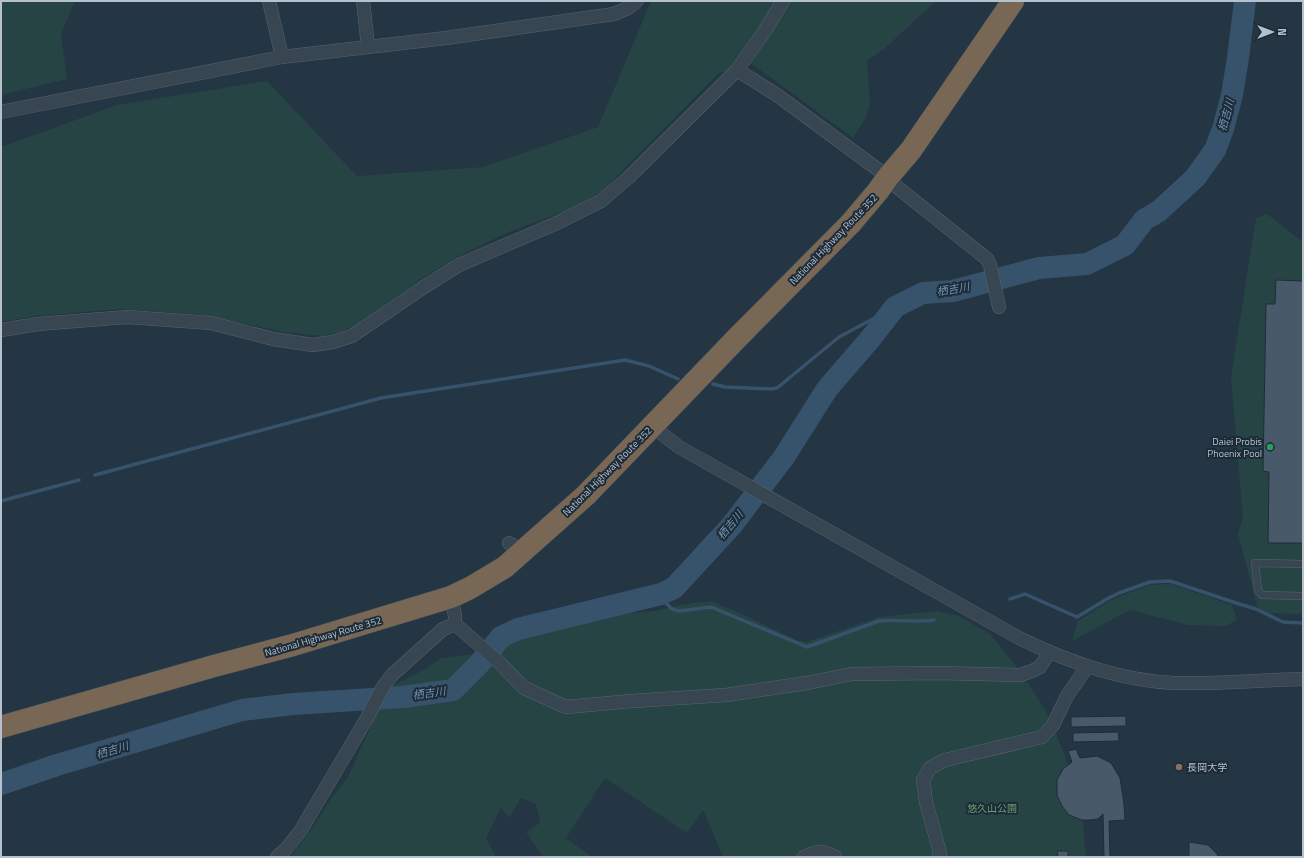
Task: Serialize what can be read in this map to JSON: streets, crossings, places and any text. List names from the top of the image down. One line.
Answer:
{"streets":{"highway":["National Highway Route 352"]},"water":["栖吉川"],"parks":["悠久山公園"],"places":["Daiei Probis Phoenix Pool","長岡大学"],"north":"right"}
